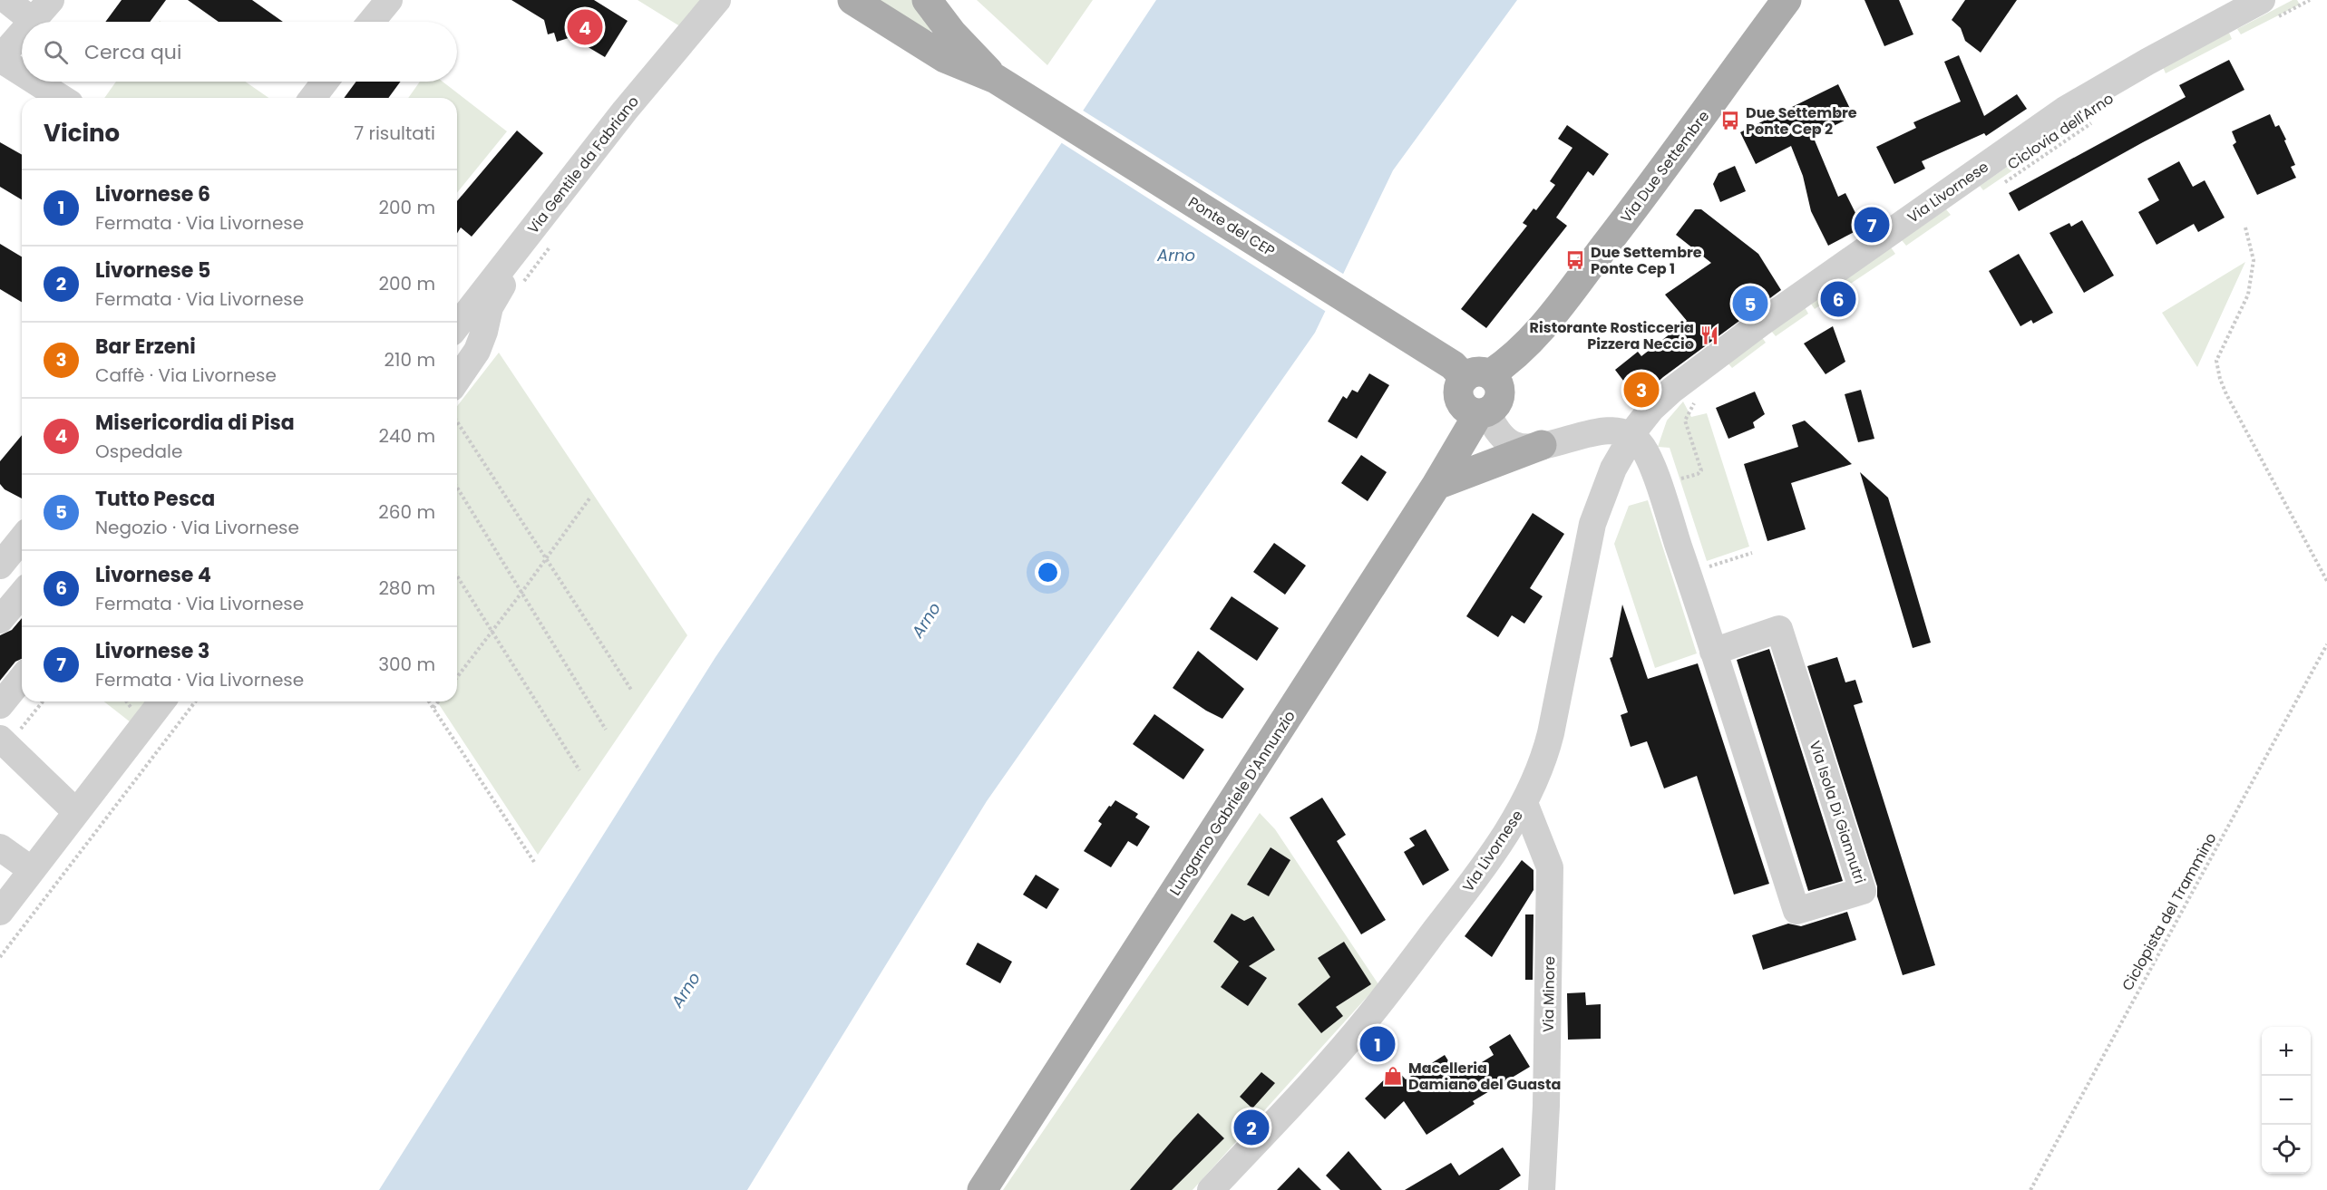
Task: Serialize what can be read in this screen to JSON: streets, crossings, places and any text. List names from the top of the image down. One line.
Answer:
{"streets":{"main road":["Via Due Settembre","Ponte del CEP","Lungarno Gabriele D'Annunzio"],"street":["Via Gentile da Fabriano","Via Livornese","Via Isola Di Giannutri","Via Minore"],"path":["Ciclovia dell'Arno","Ciclopista del Trammino"]},"crossings":[["Via Due Settembre","Ponte del CEP"],["Via Livornese","Via Isola Di Giannutri"],["Via Livornese","Via Minore"]],"water":["Arno"],"places":{"bus stop":["Due Settembre Ponte Cep 2","Due Settembre Ponte Cep 1"],"restaurant":["Ristorante Rosticceria Pizzera Neccio"],"shop":["Macelleria Damiano del Guasta"]},"page":{"pins":["4","7","6","5","3","1","2"],"search":"Cerca qui","heading":["Vicino","7 risultati"],"list":[{"mark":"1","name":"Livornese 6","note":"Fermata · Via Livornese","value":"200 m"},{"mark":"2","name":"Livornese 5","note":"Fermata · Via Livornese","value":"200 m"},{"mark":"3","name":"Bar Erzeni","note":"Caffè · Via Livornese","value":"210 m"},{"mark":"4","name":"Misericordia di Pisa","note":"Ospedale","value":"240 m"},{"mark":"5","name":"Tutto Pesca","note":"Negozio · Via Livornese","value":"260 m"},{"mark":"6","name":"Livornese 4","note":"Fermata · Via Livornese","value":"280 m"},{"mark":"7","name":"Livornese 3","note":"Fermata · Via Livornese","value":"300 m"}],"map_buttons":["+","−"]}}
